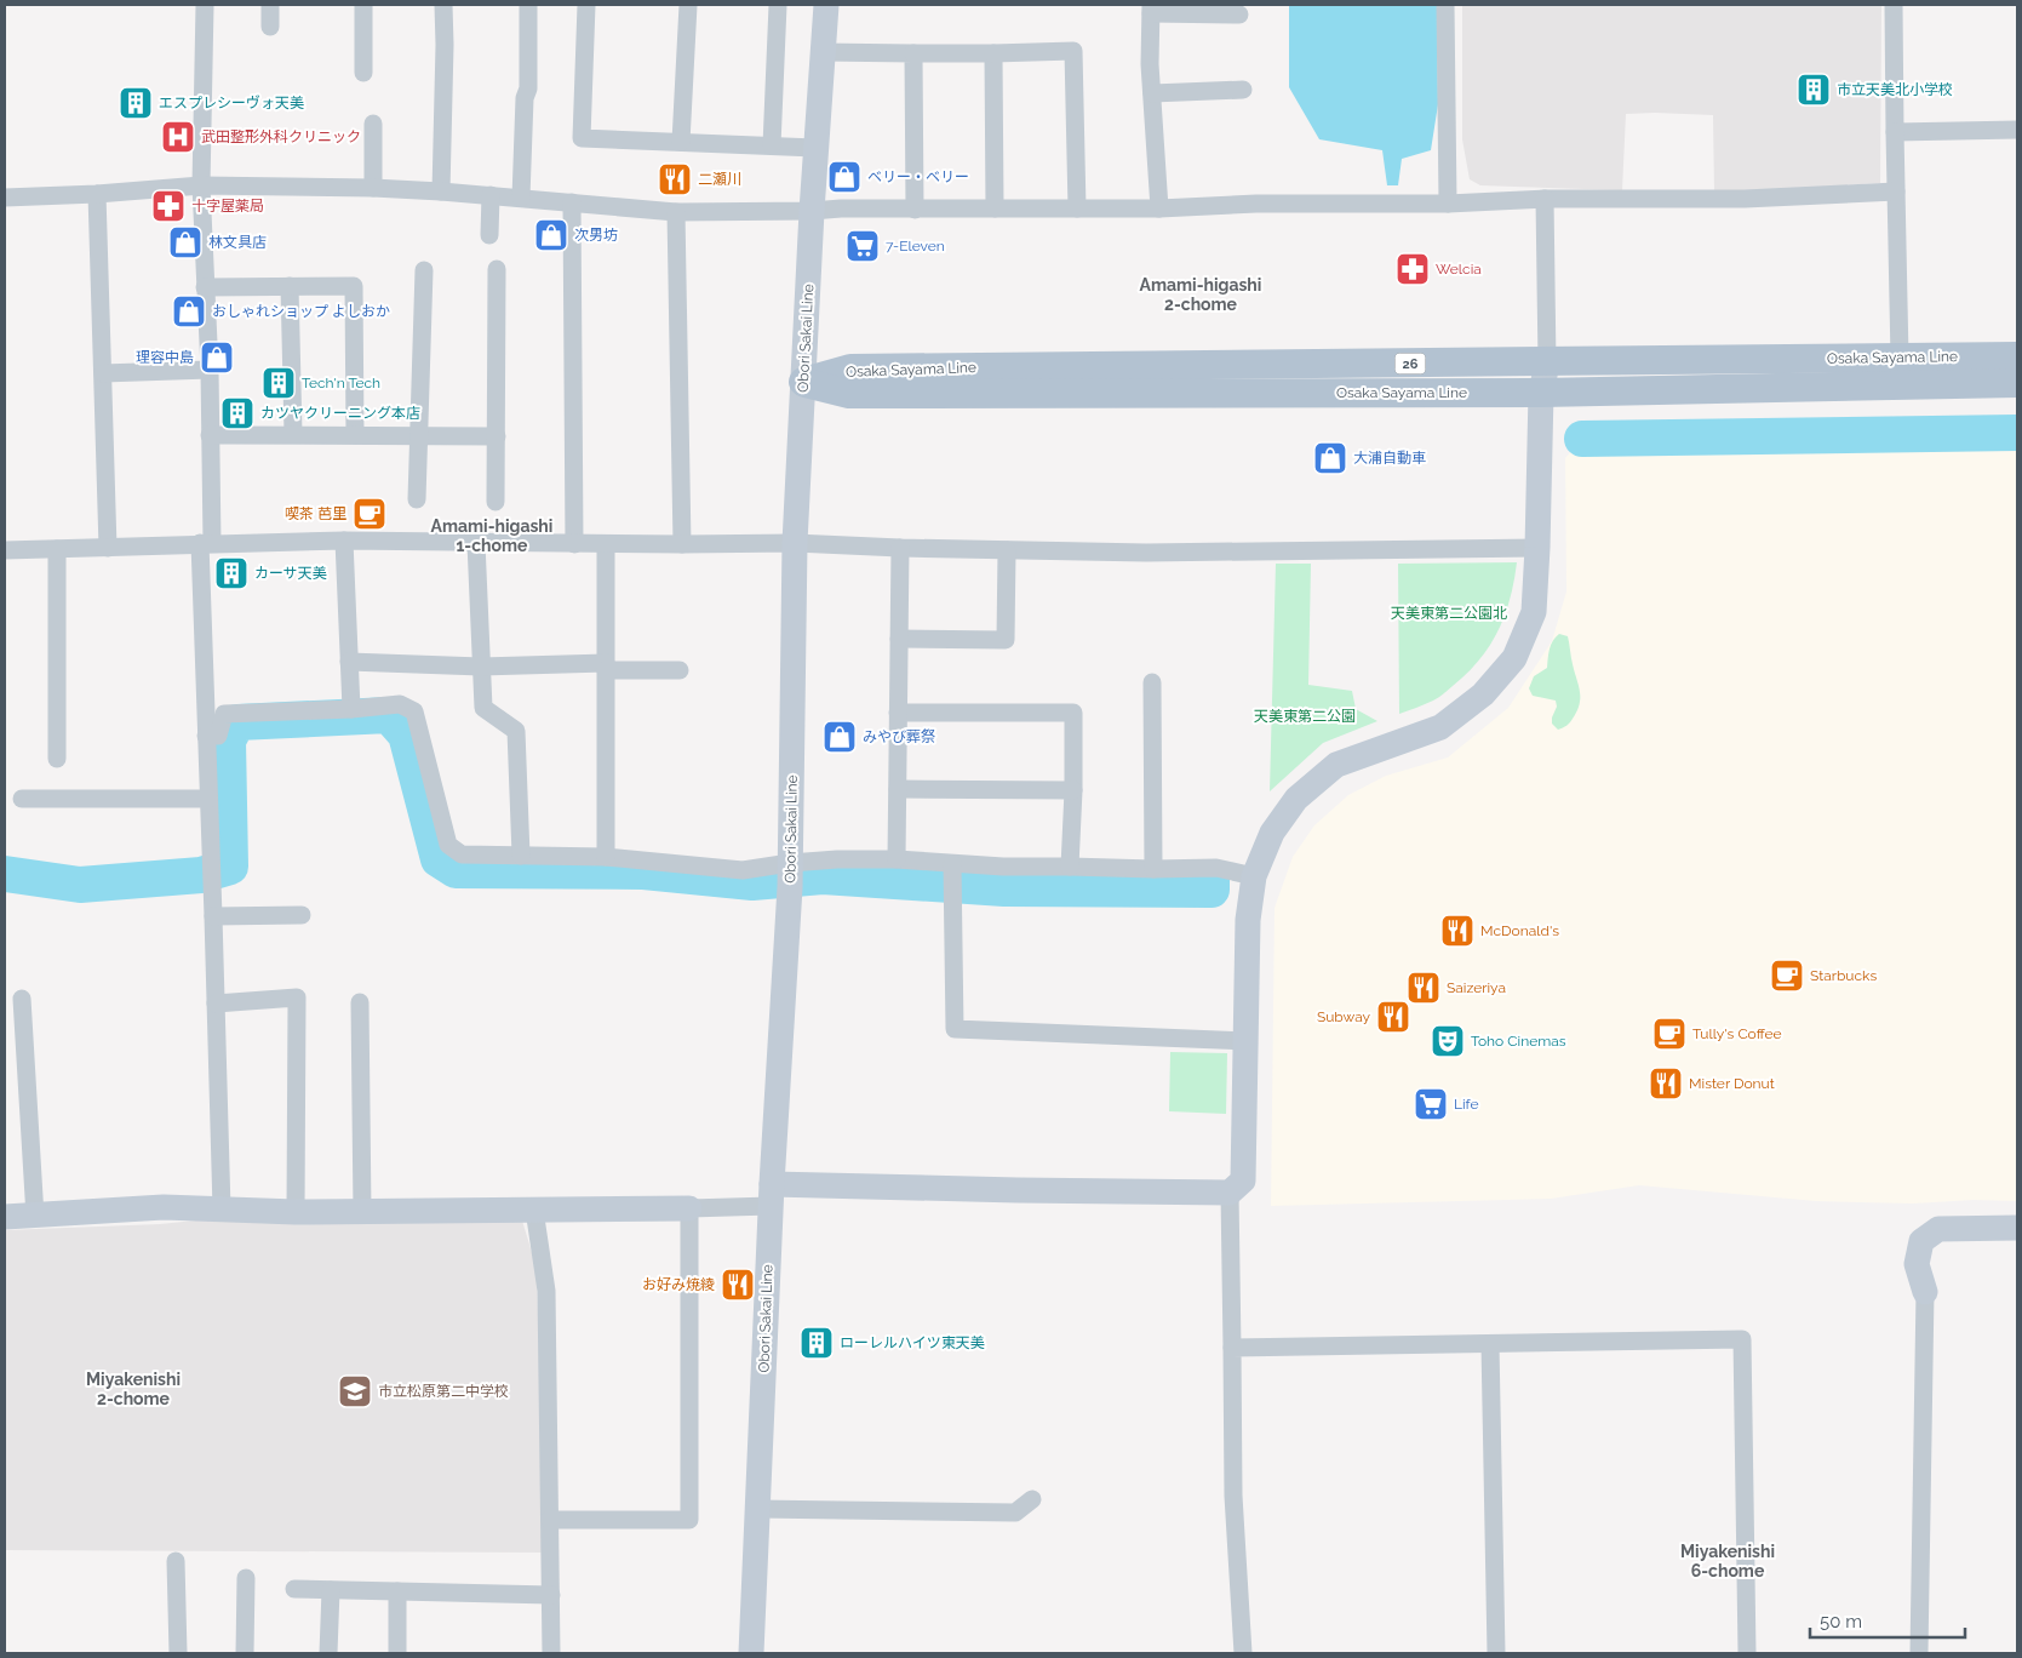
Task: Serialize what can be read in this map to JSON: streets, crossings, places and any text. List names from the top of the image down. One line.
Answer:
{"streets":{"main road":["Osaka Sayama Line","26"],"street":["Obori Sakai Line"]},"crossings":[["Obori Sakai Line","Osaka Sayama Line"]],"districts":["Amami-higashi 2-chome","Amami-higashi 1-chome","Miyakenishi 2-chome","Miyakenishi 6-chome"],"parks":["天美東第二公園北","天美東第二公園"],"places":{"building":["市立天美北小学校","エスプレシーヴォ天美","Tech'n Tech","カツヤクリーニング本店","カーサ天美","ローレルハイツ東天美"],"hospital":["武田整形外科クリニック"],"shop":["ベリー・ベリー","次男坊","林文具店","おしゃれショップ よしおか","理容中島","大浦自動車","みやび葬祭"],"restaurant":["二瀬川","McDonald's","Saizeriya","Subway","Mister Donut","お好み焼綾"],"pharmacy":["十字屋薬局","Welcia"],"supermarket":["7-Eleven","Life"],"cafe":["喫茶 芭里","Starbucks","Tully's Coffee"],"theatre":["Toho Cinemas"],"school or university":["市立松原第二中学校"]},"scale_bar":"50 m"}
